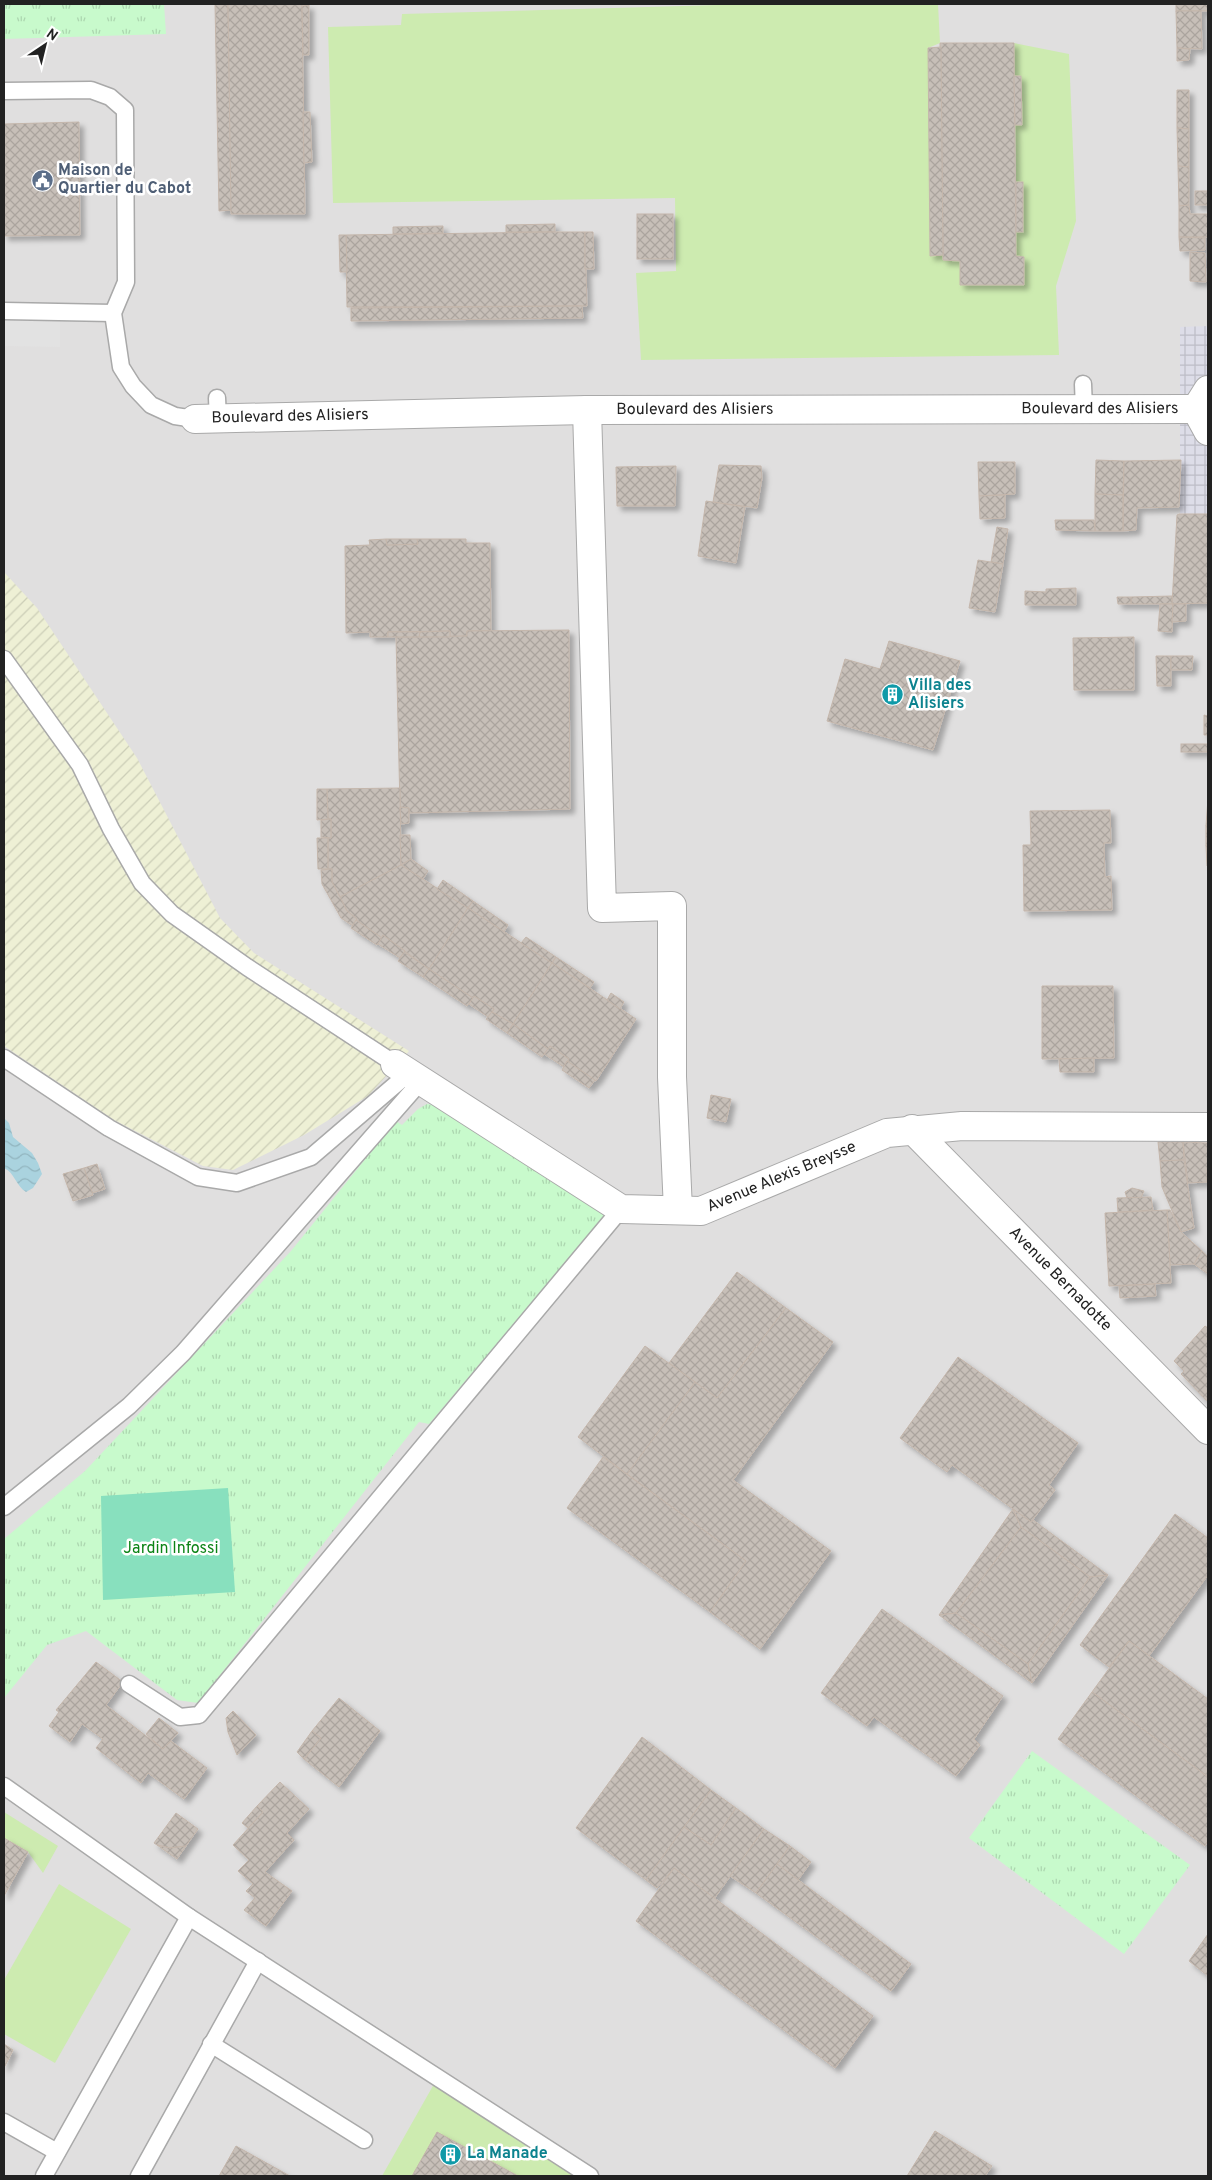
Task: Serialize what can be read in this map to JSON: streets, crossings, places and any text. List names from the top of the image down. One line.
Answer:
{"streets":{"street":["Boulevard des Alisiers","Avenue Alexis Breysse","Avenue Bernadotte"]},"crossings":[["Avenue Alexis Breysse","Avenue Bernadotte"]],"parks":["Jardin Infossi"],"places":{"public building":["Maison de Quartier du Cabot"],"building":["Villa des Alisiers","La Manade"]},"north":"top right"}
